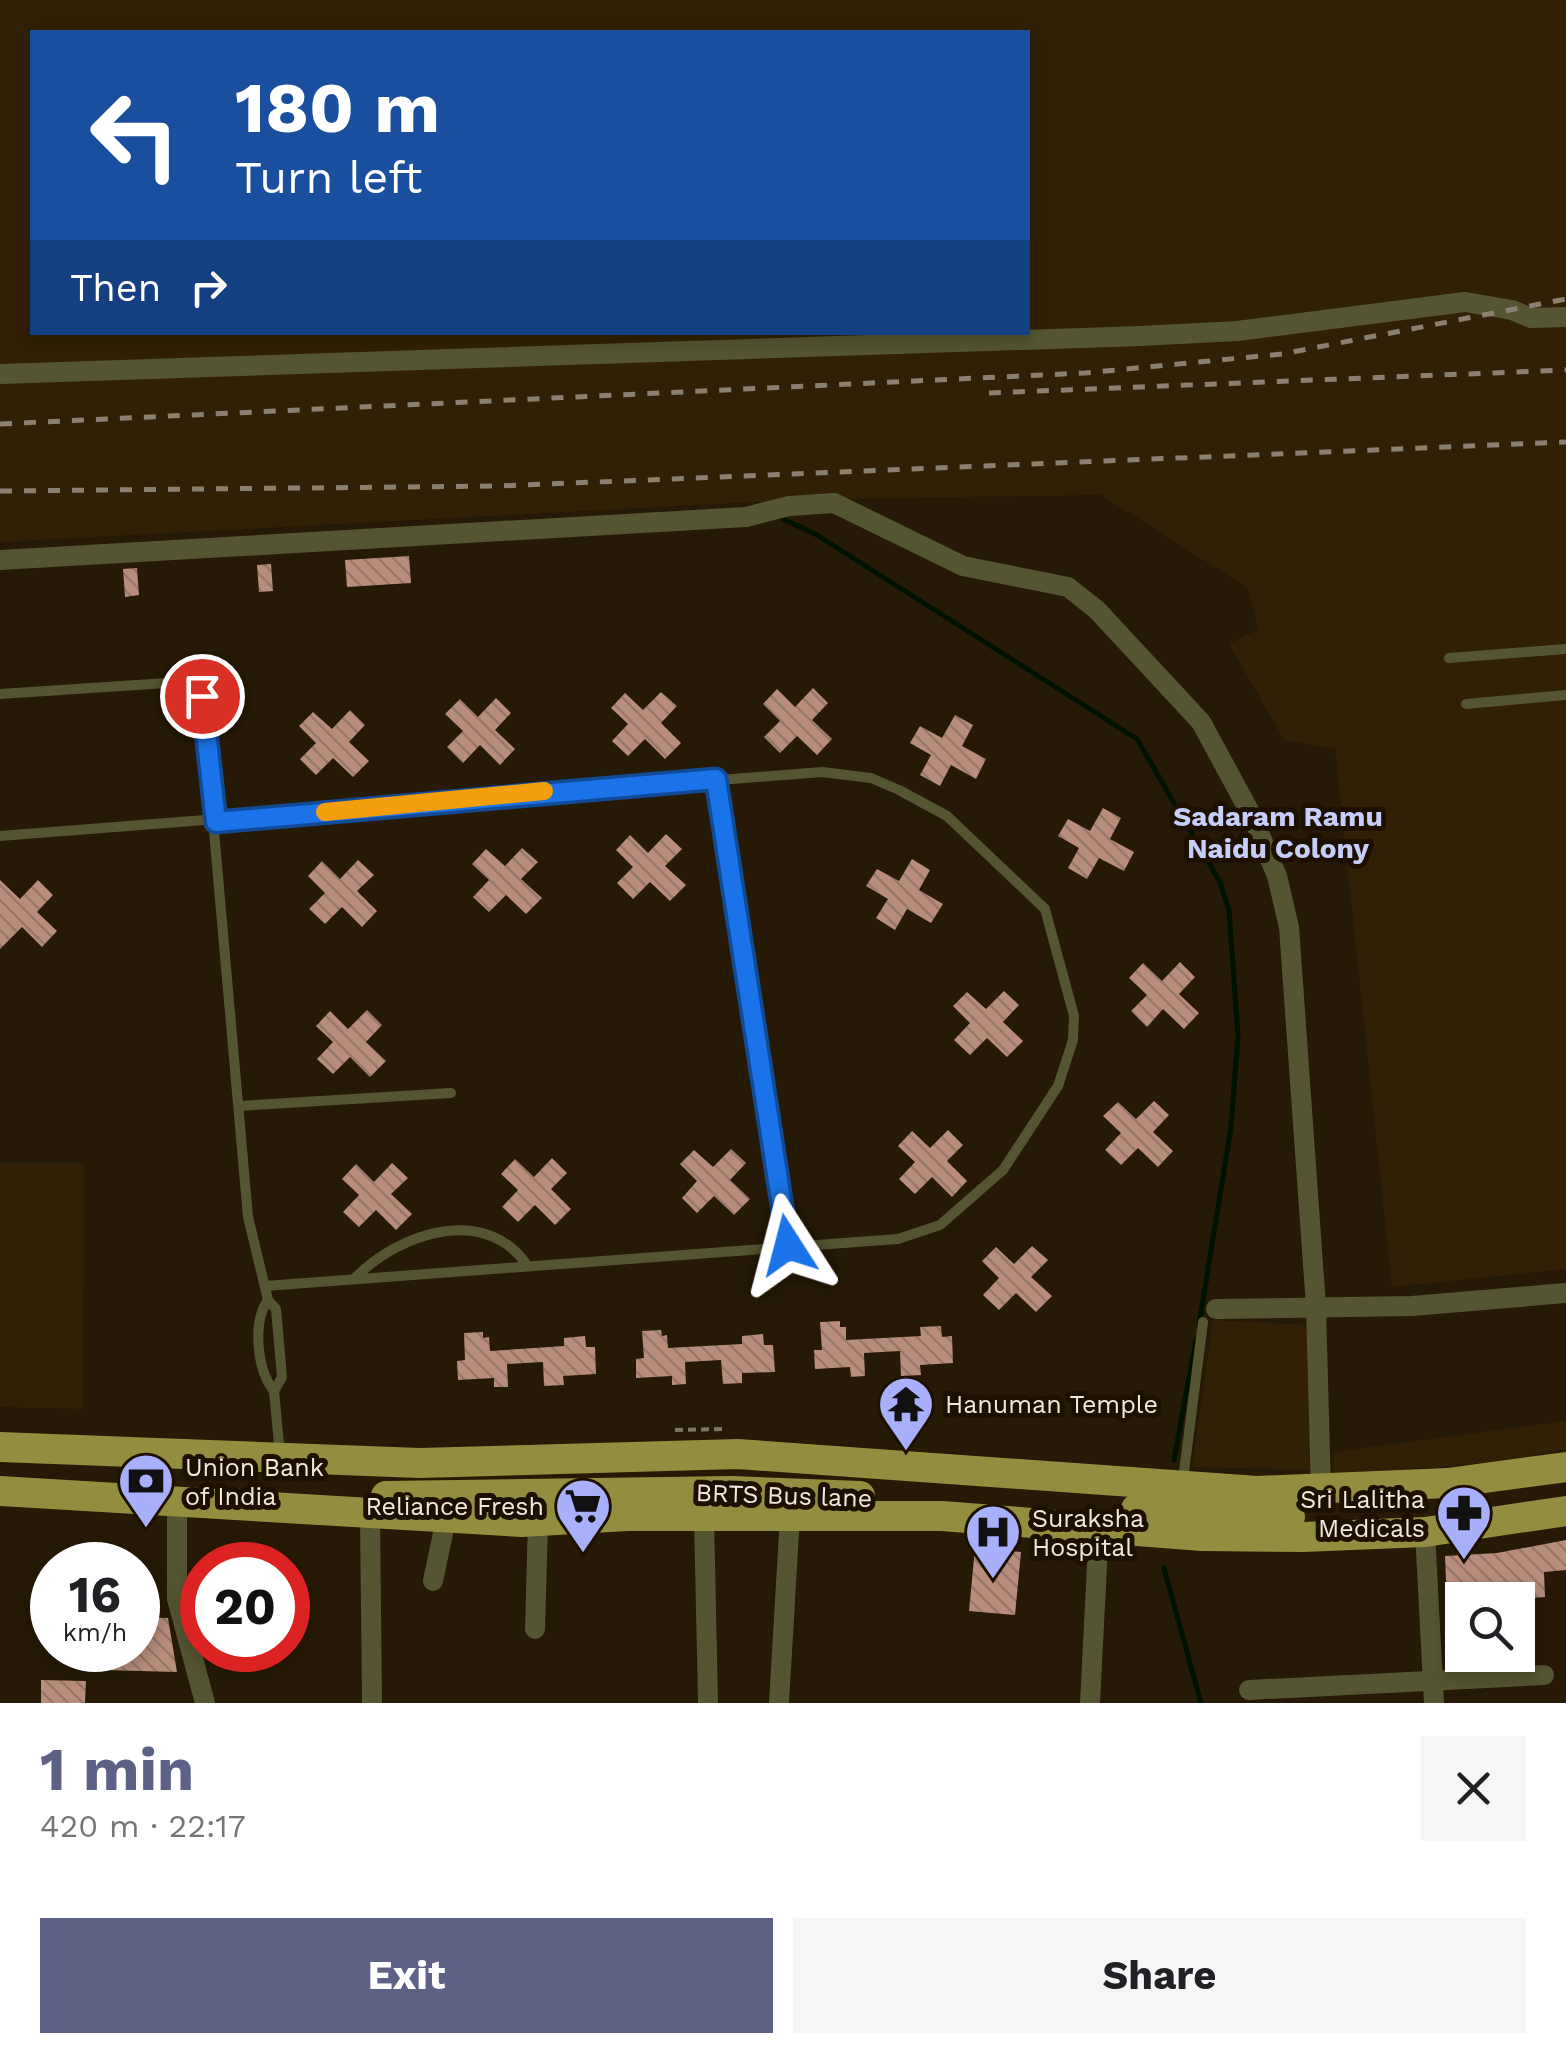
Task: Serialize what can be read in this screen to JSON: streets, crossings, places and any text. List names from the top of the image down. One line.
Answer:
{"streets":{"main road":["BRTS Bus lane"]},"districts":["Sadaram Ramu Naidu Colony"],"places":{"temple":["Hanuman Temple"],"bank":["Union Bank of India"],"supermarket":["Reliance Fresh"],"pharmacy":["Sri Lalitha Medicals"],"hospital":["Suraksha Hospital"]},"page":{"turn":["180 m","Turn left"],"then":"Then","speed":"16 km/h","limit":"20","heading":["1 min","420 m · 22:17"],"buttons":["Exit","Share"]}}
